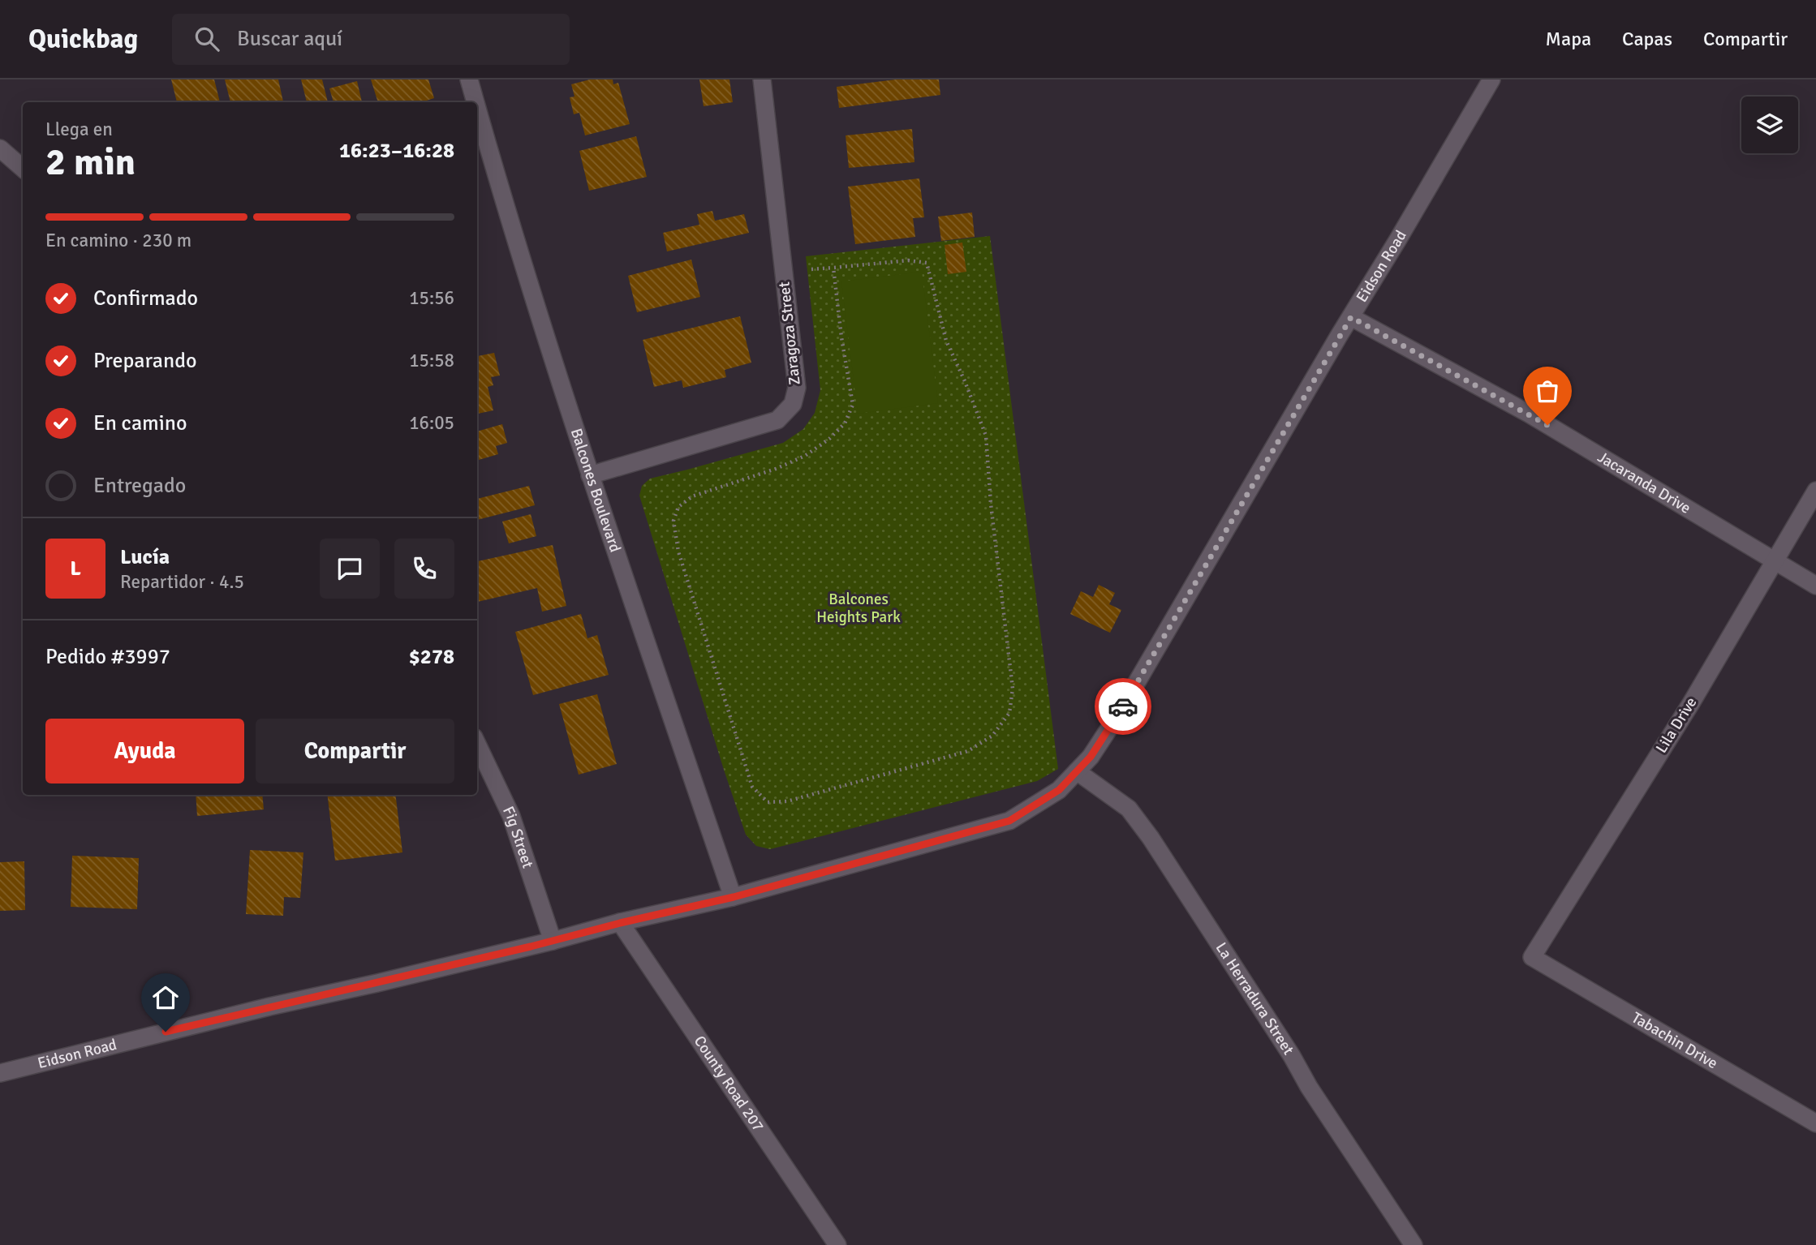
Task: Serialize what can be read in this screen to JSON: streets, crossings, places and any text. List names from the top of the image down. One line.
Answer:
{"streets":{"street":["Eidson Road","Zaragoza Street","Jacaranda Drive","Balcones Boulevard","Lila Drive","Fig Street","La Herradura Street","Tabachin Drive","County Road 207"]},"crossings":[["Eidson Road","Jacaranda Drive"],["Eidson Road","Balcones Boulevard"],["Eidson Road","Fig Street"],["Eidson Road","La Herradura Street"],["Eidson Road","County Road 207"],["Zaragoza Street","Balcones Boulevard"],["Jacaranda Drive","Lila Drive"],["Lila Drive","Tabachin Drive"]],"parks":["Balcones Heights Park"],"page":{"header":"Quickbag","search":"Buscar aquí","nav":["Mapa","Capas","Compartir"],"heading":["2 min","Llega en","16:23–16:28"],"panel":["Lucía","Repartidor · 4.5","Pedido #3997","$278"],"bar":"En camino · 230 m","list":[["Confirmado","15:56"],["Preparando","15:58"],["En camino","16:05"],"Entregado"],"round":"L","buttons":["Ayuda","Compartir"]}}
